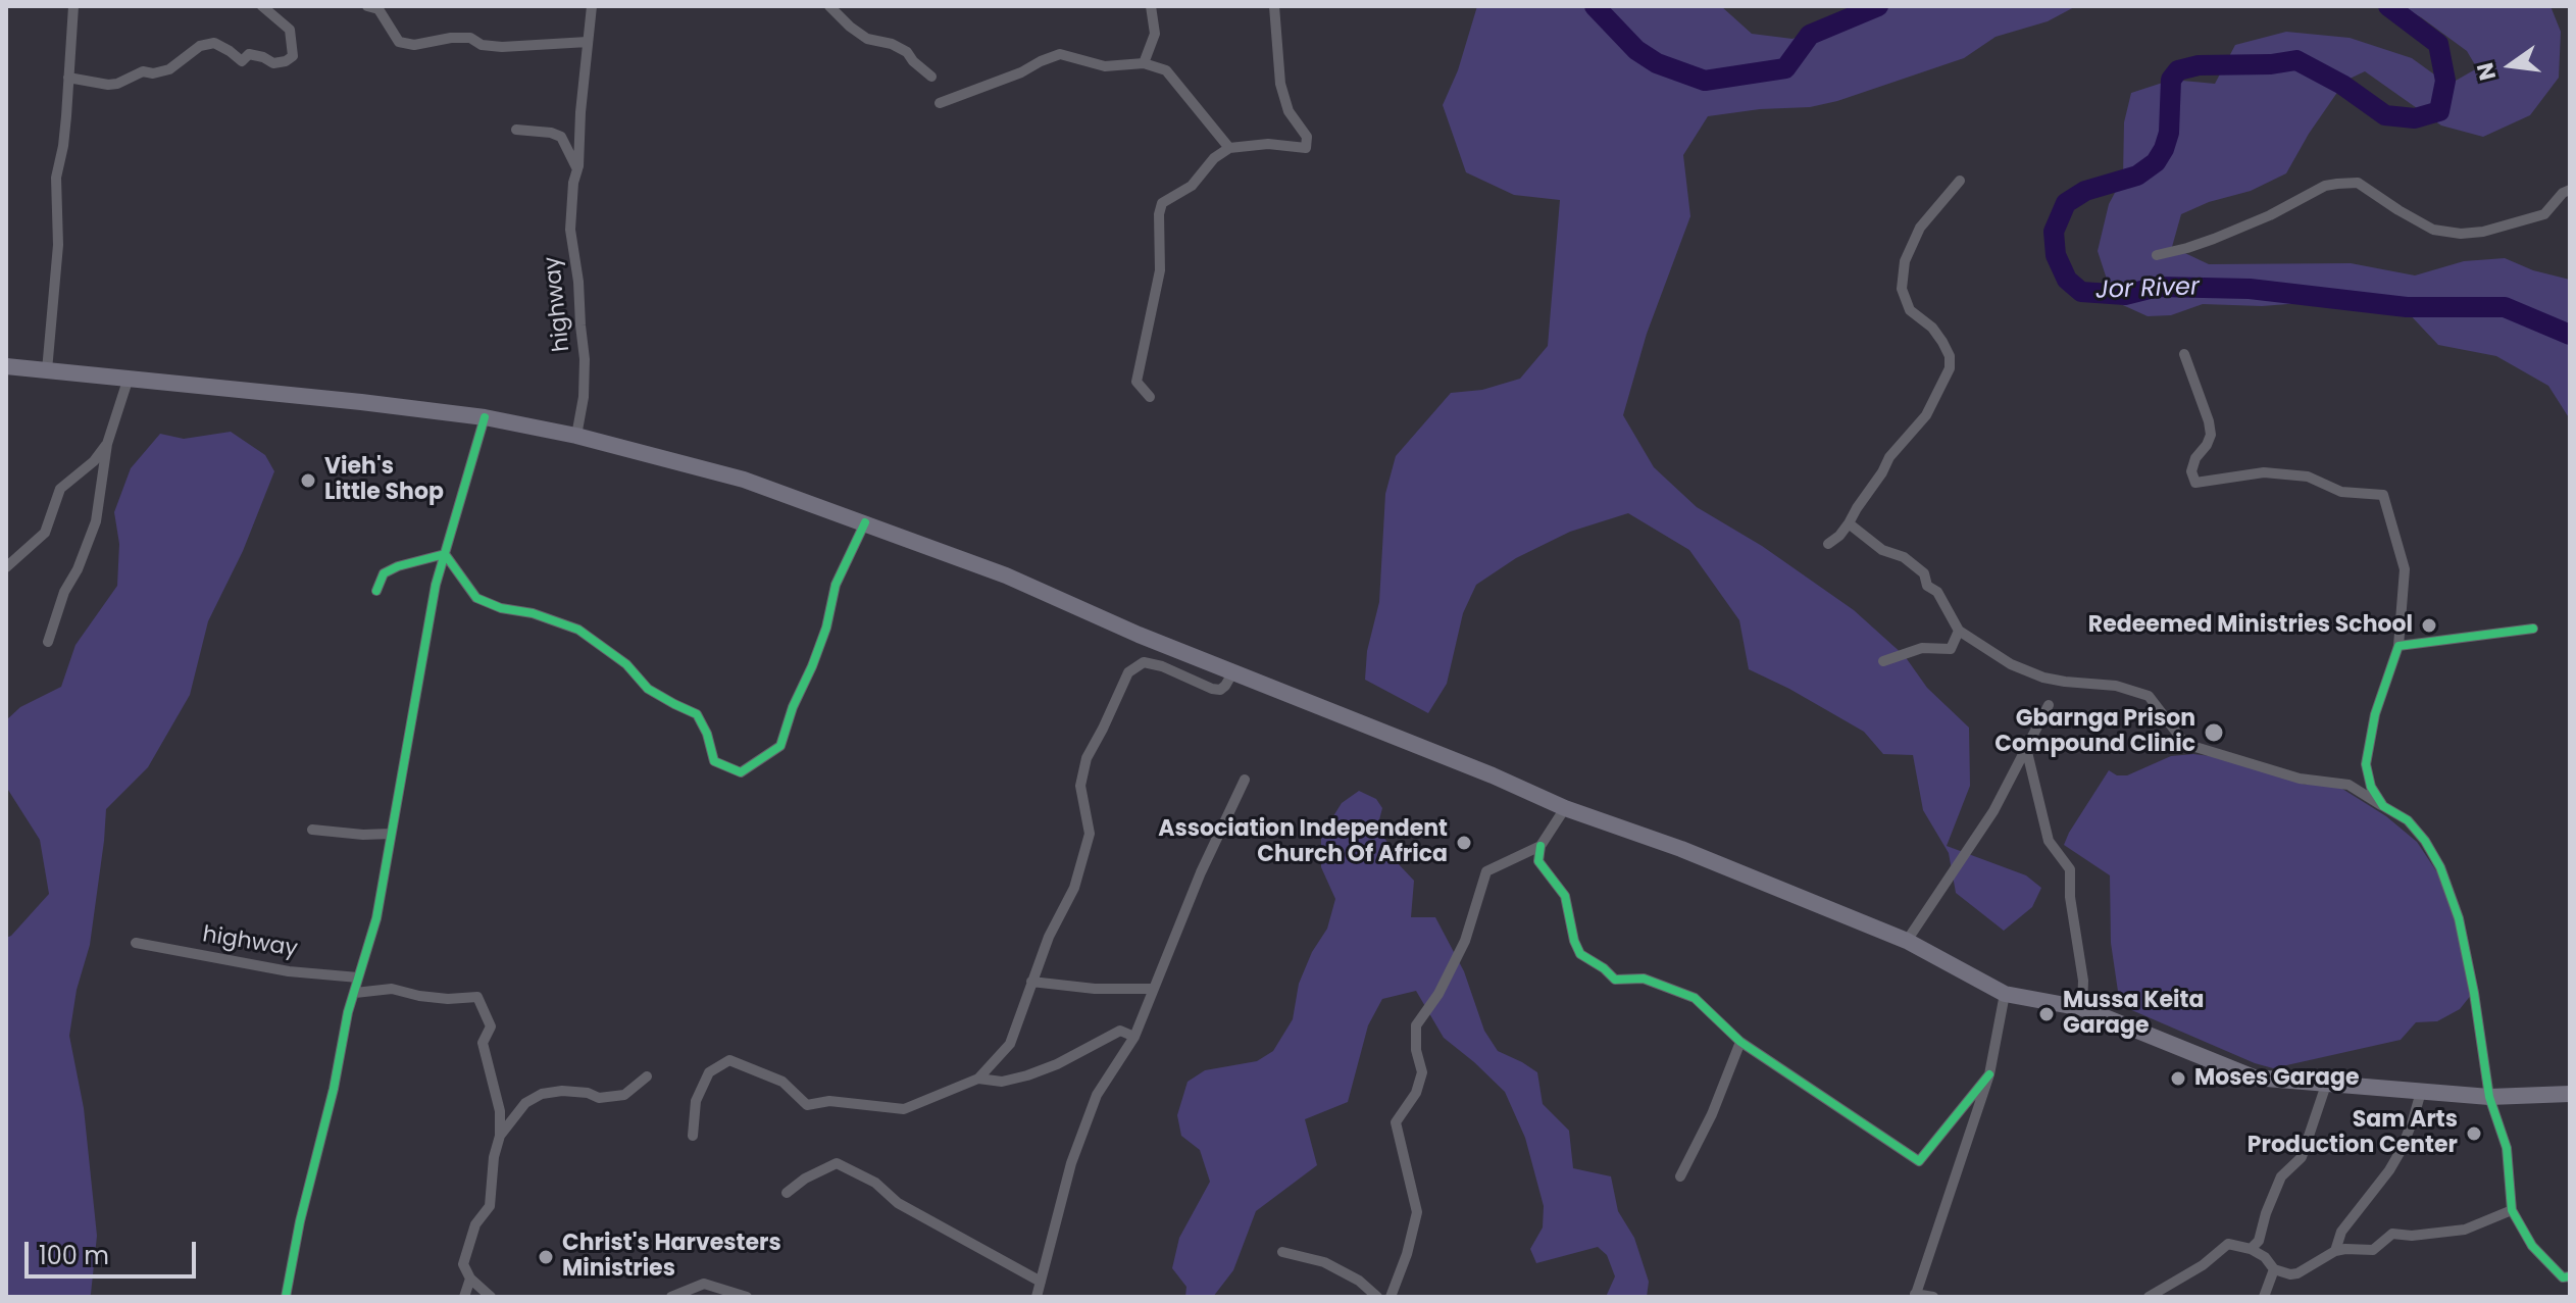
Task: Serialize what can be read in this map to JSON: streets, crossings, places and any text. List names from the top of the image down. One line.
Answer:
{"streets":{"street":["highway"]},"water":["Jor River"],"places":["Vieh's Little Shop","Redeemed Ministries School","Gbarnga Prison Compound Clinic","Association Independent Church Of Africa","Mussa Keita Garage","Moses Garage","Sam Arts Production Center","Christ's Harvesters Ministries"],"scale_bar":"100 m","north":"left"}
